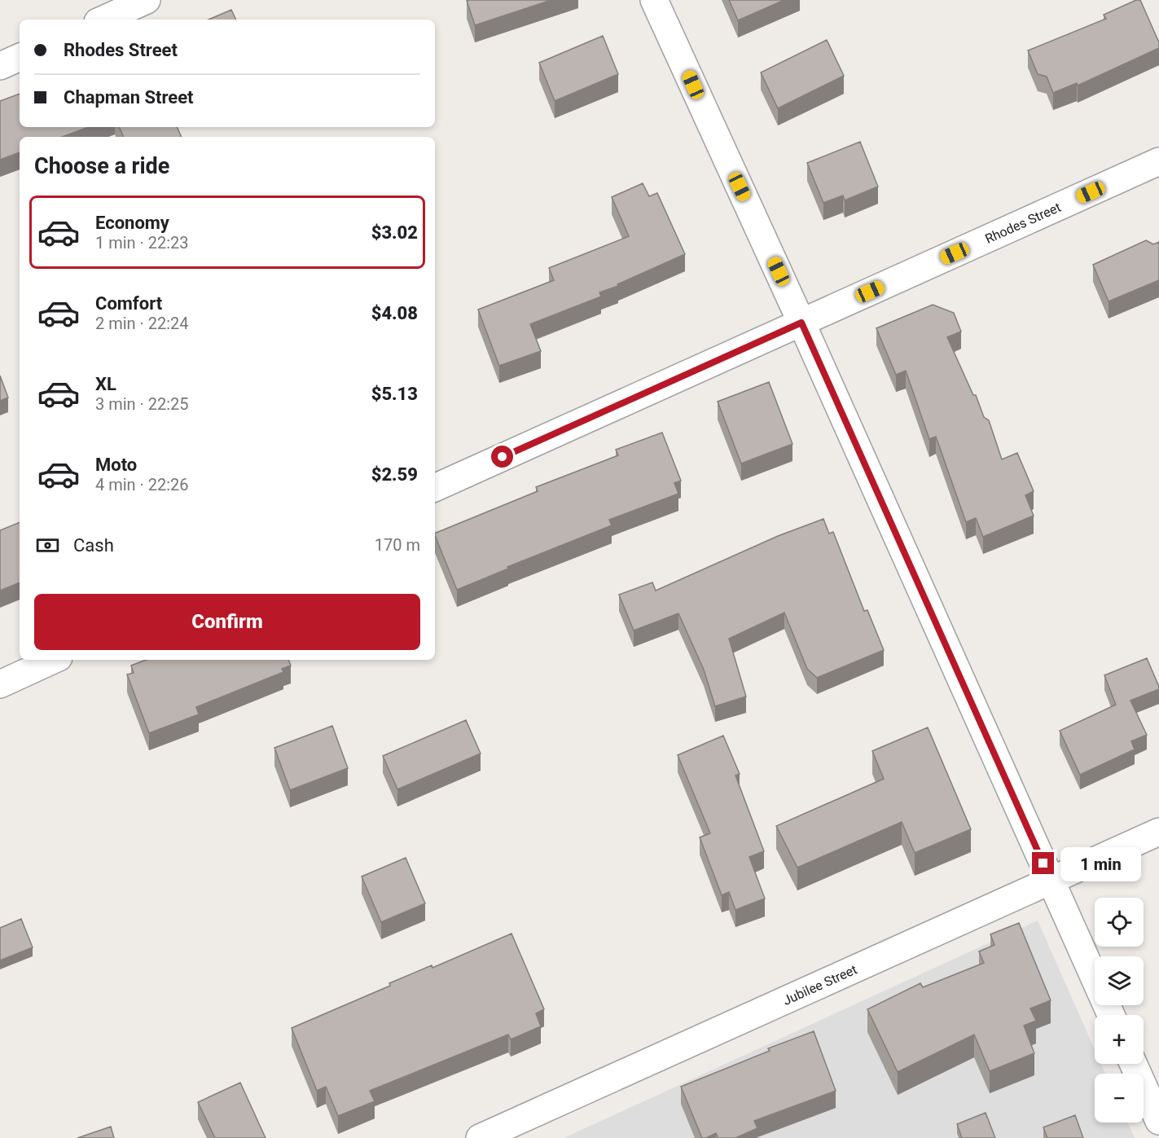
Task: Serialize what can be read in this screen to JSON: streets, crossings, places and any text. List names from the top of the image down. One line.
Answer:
{"streets":{"street":["Rhodes Street","Jubilee Street"]},"page":{"banner":["Rhodes Street","Chapman Street"],"heading":"Choose a ride","list":[{"name":"Economy","note":"1 min · 22:23","value":"$3.02"},{"name":"Comfort","note":"2 min · 22:24","value":"$4.08"},{"name":"XL","note":"3 min · 22:25","value":"$5.13"},{"name":"Moto","note":"4 min · 22:26","value":"$2.59"}],"pay":["Cash","170 m"],"buttons":"Confirm","bubble":"1 min","map_buttons":["+","−"]}}
